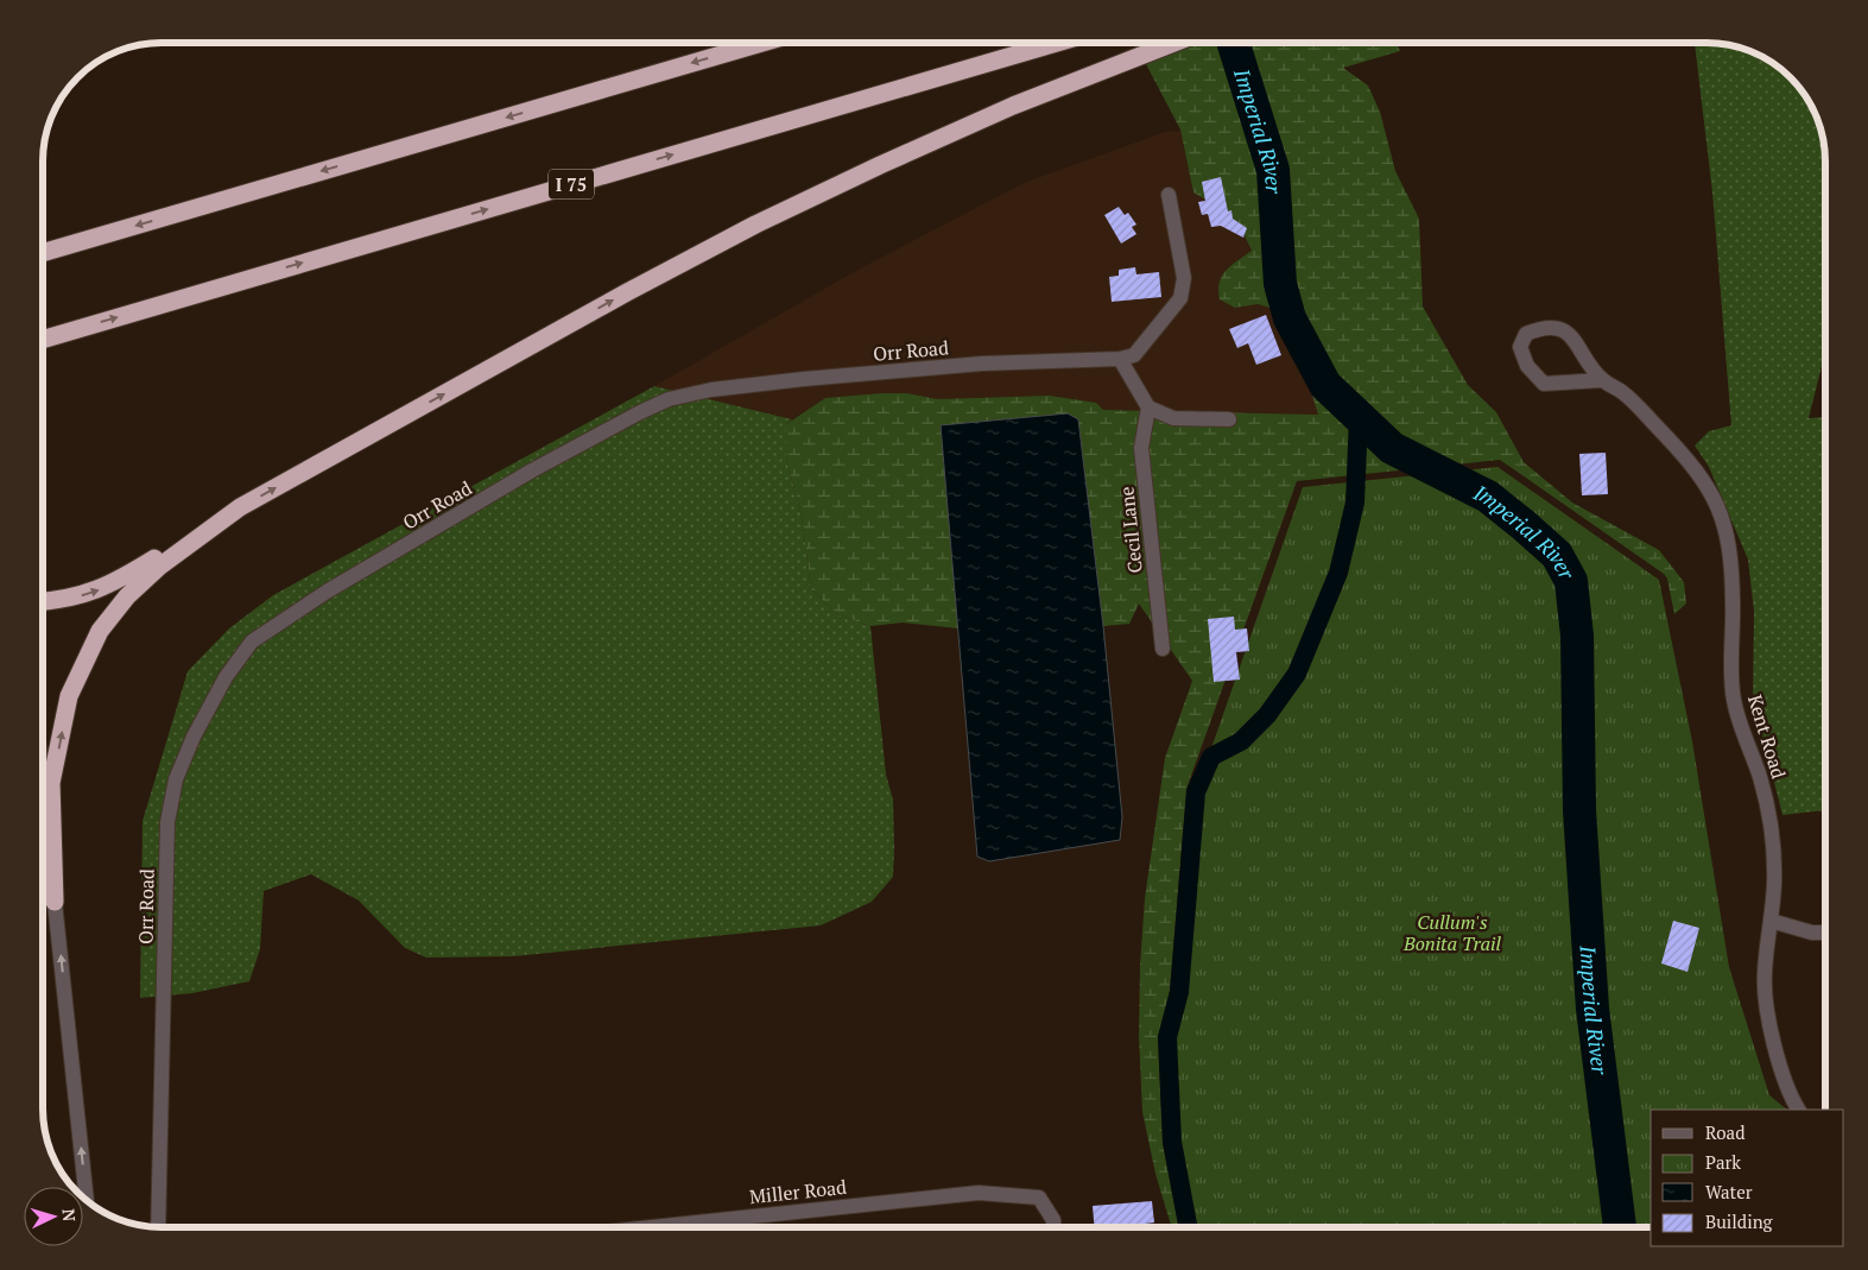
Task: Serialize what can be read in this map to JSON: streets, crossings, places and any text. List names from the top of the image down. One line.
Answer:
{"streets":{"highway":["I 75"],"street":["Orr Road","Cecil Lane","Kent Road","Miller Road"]},"water":["Imperial River"],"parks":["Cullum's Bonita Trail"],"legend":["Road","Park","Water","Building"],"north":"right"}
